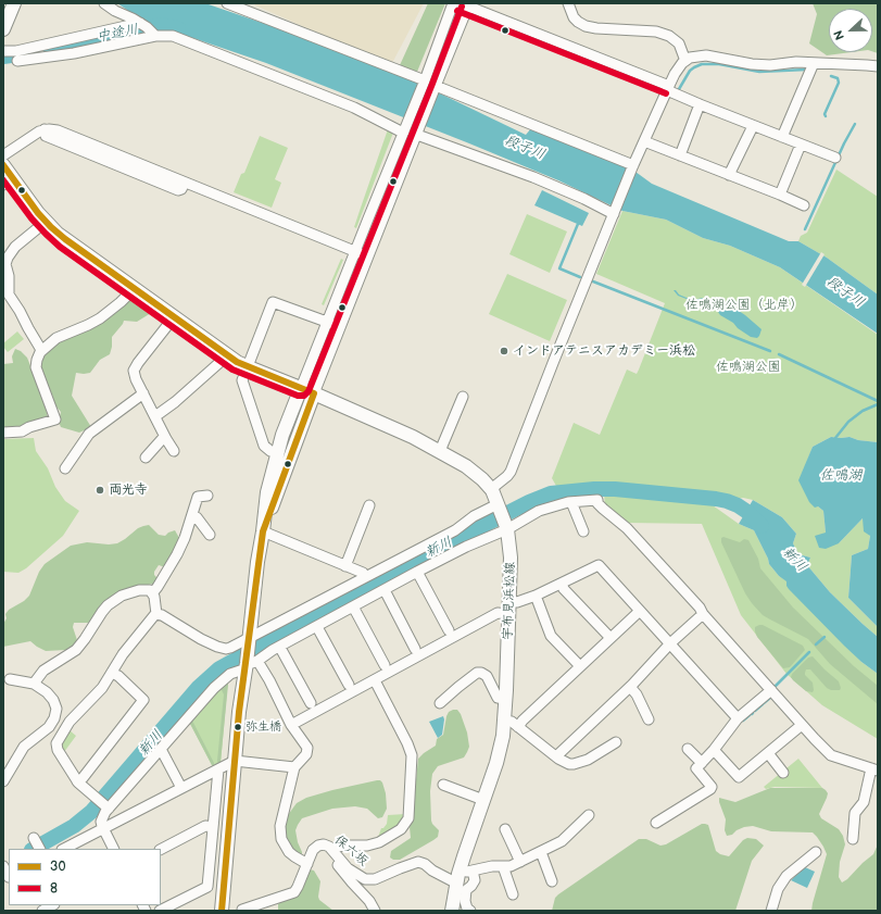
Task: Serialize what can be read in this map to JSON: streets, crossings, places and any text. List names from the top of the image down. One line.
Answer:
{"streets":{"main road":["宇布見浜松線"],"street":["保六坂"]},"crossings":[["宇布見浜松線","保六坂"]],"water":["中途川","段子川","佐鳴湖","新川"],"parks":["佐鳴湖公園（北岸）","佐鳴湖公園"],"places":["インドアテニスアカデミー浜松","両光寺","弥生橋"],"lines":["transit line 8","transit line 30"],"legend":["30","8"],"north":"left"}
